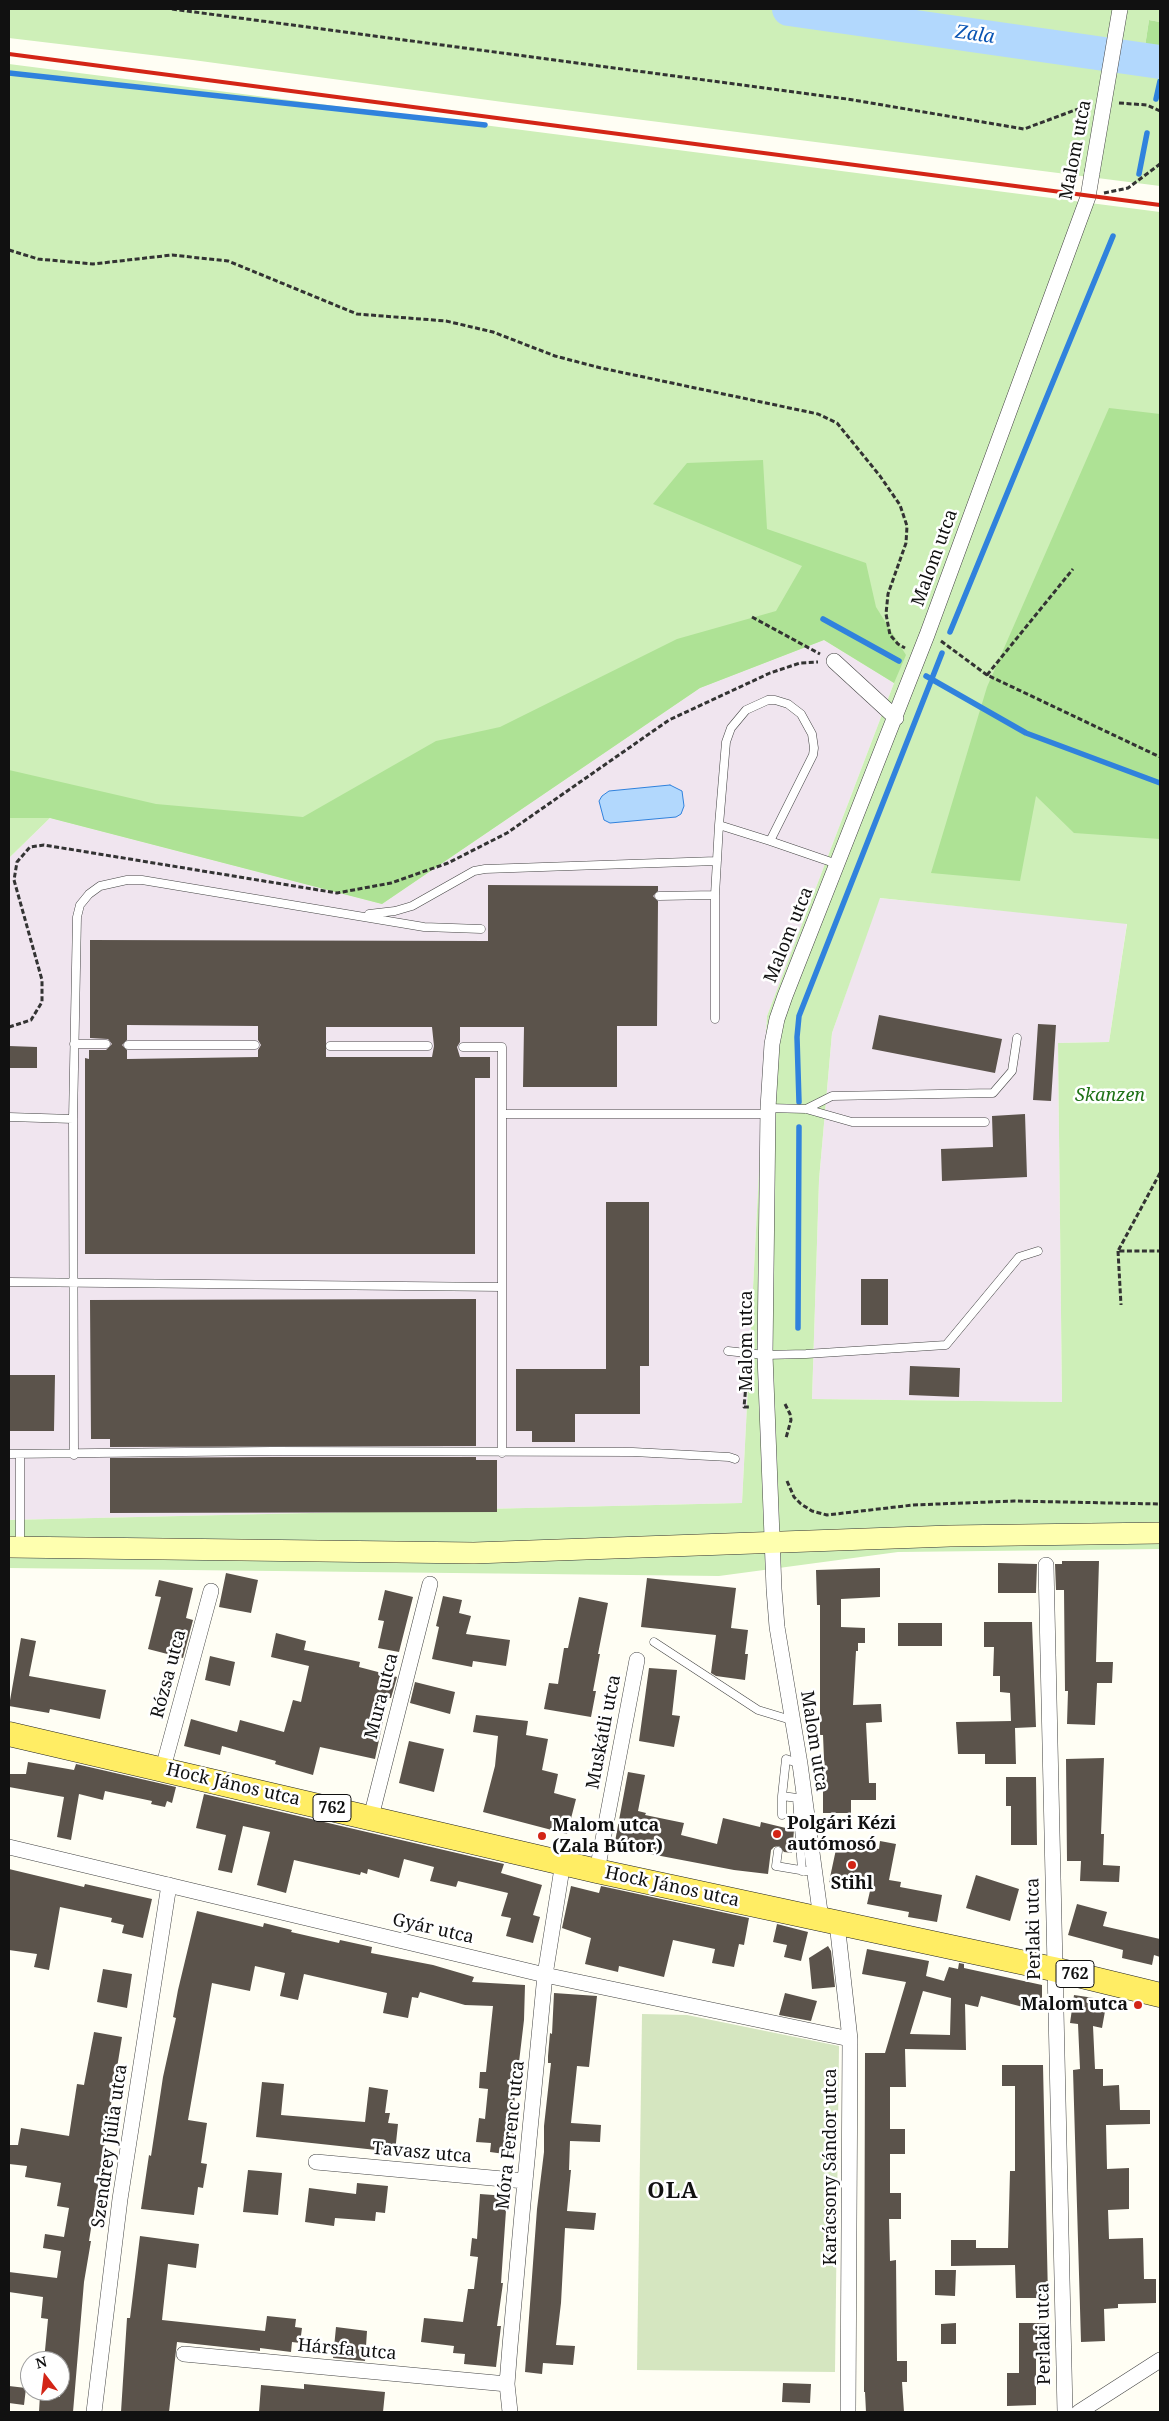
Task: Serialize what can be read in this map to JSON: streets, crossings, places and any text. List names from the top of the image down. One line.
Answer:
{"streets":{"main road":["Hock János utca","762"],"street":["Malom utca","Rózsa utca","Mura utca","Muskátli utca","Gyár utca","Perlaki utca","Móra Ferenc utca","Szendrey Júlia utca","Tavasz utca","Karácsony Sándor utca","Hársfa utca"]},"crossings":[["Malom utca","Hock János utca"],["Malom utca","Karácsony Sándor utca"],["Rózsa utca","Hock János utca"],["Mura utca","Hock János utca"],["Muskátli utca","Hock János utca"],["Hock János utca","Perlaki utca"],["Hock János utca","Móra Ferenc utca"],["Hock János utca","Karácsony Sándor utca"],["Gyár utca","Móra Ferenc utca"],["Gyár utca","Szendrey Júlia utca"],["Gyár utca","Karácsony Sándor utca"],["Móra Ferenc utca","Tavasz utca"],["Móra Ferenc utca","Hársfa utca"]],"districts":["OLA"],"water":["Zala"],"parks":["Skanzen"],"places":["Polgári Kézi autómosó","Malom utca (Zala Bútor)","Stihl","Malom utca"],"north":"top"}
